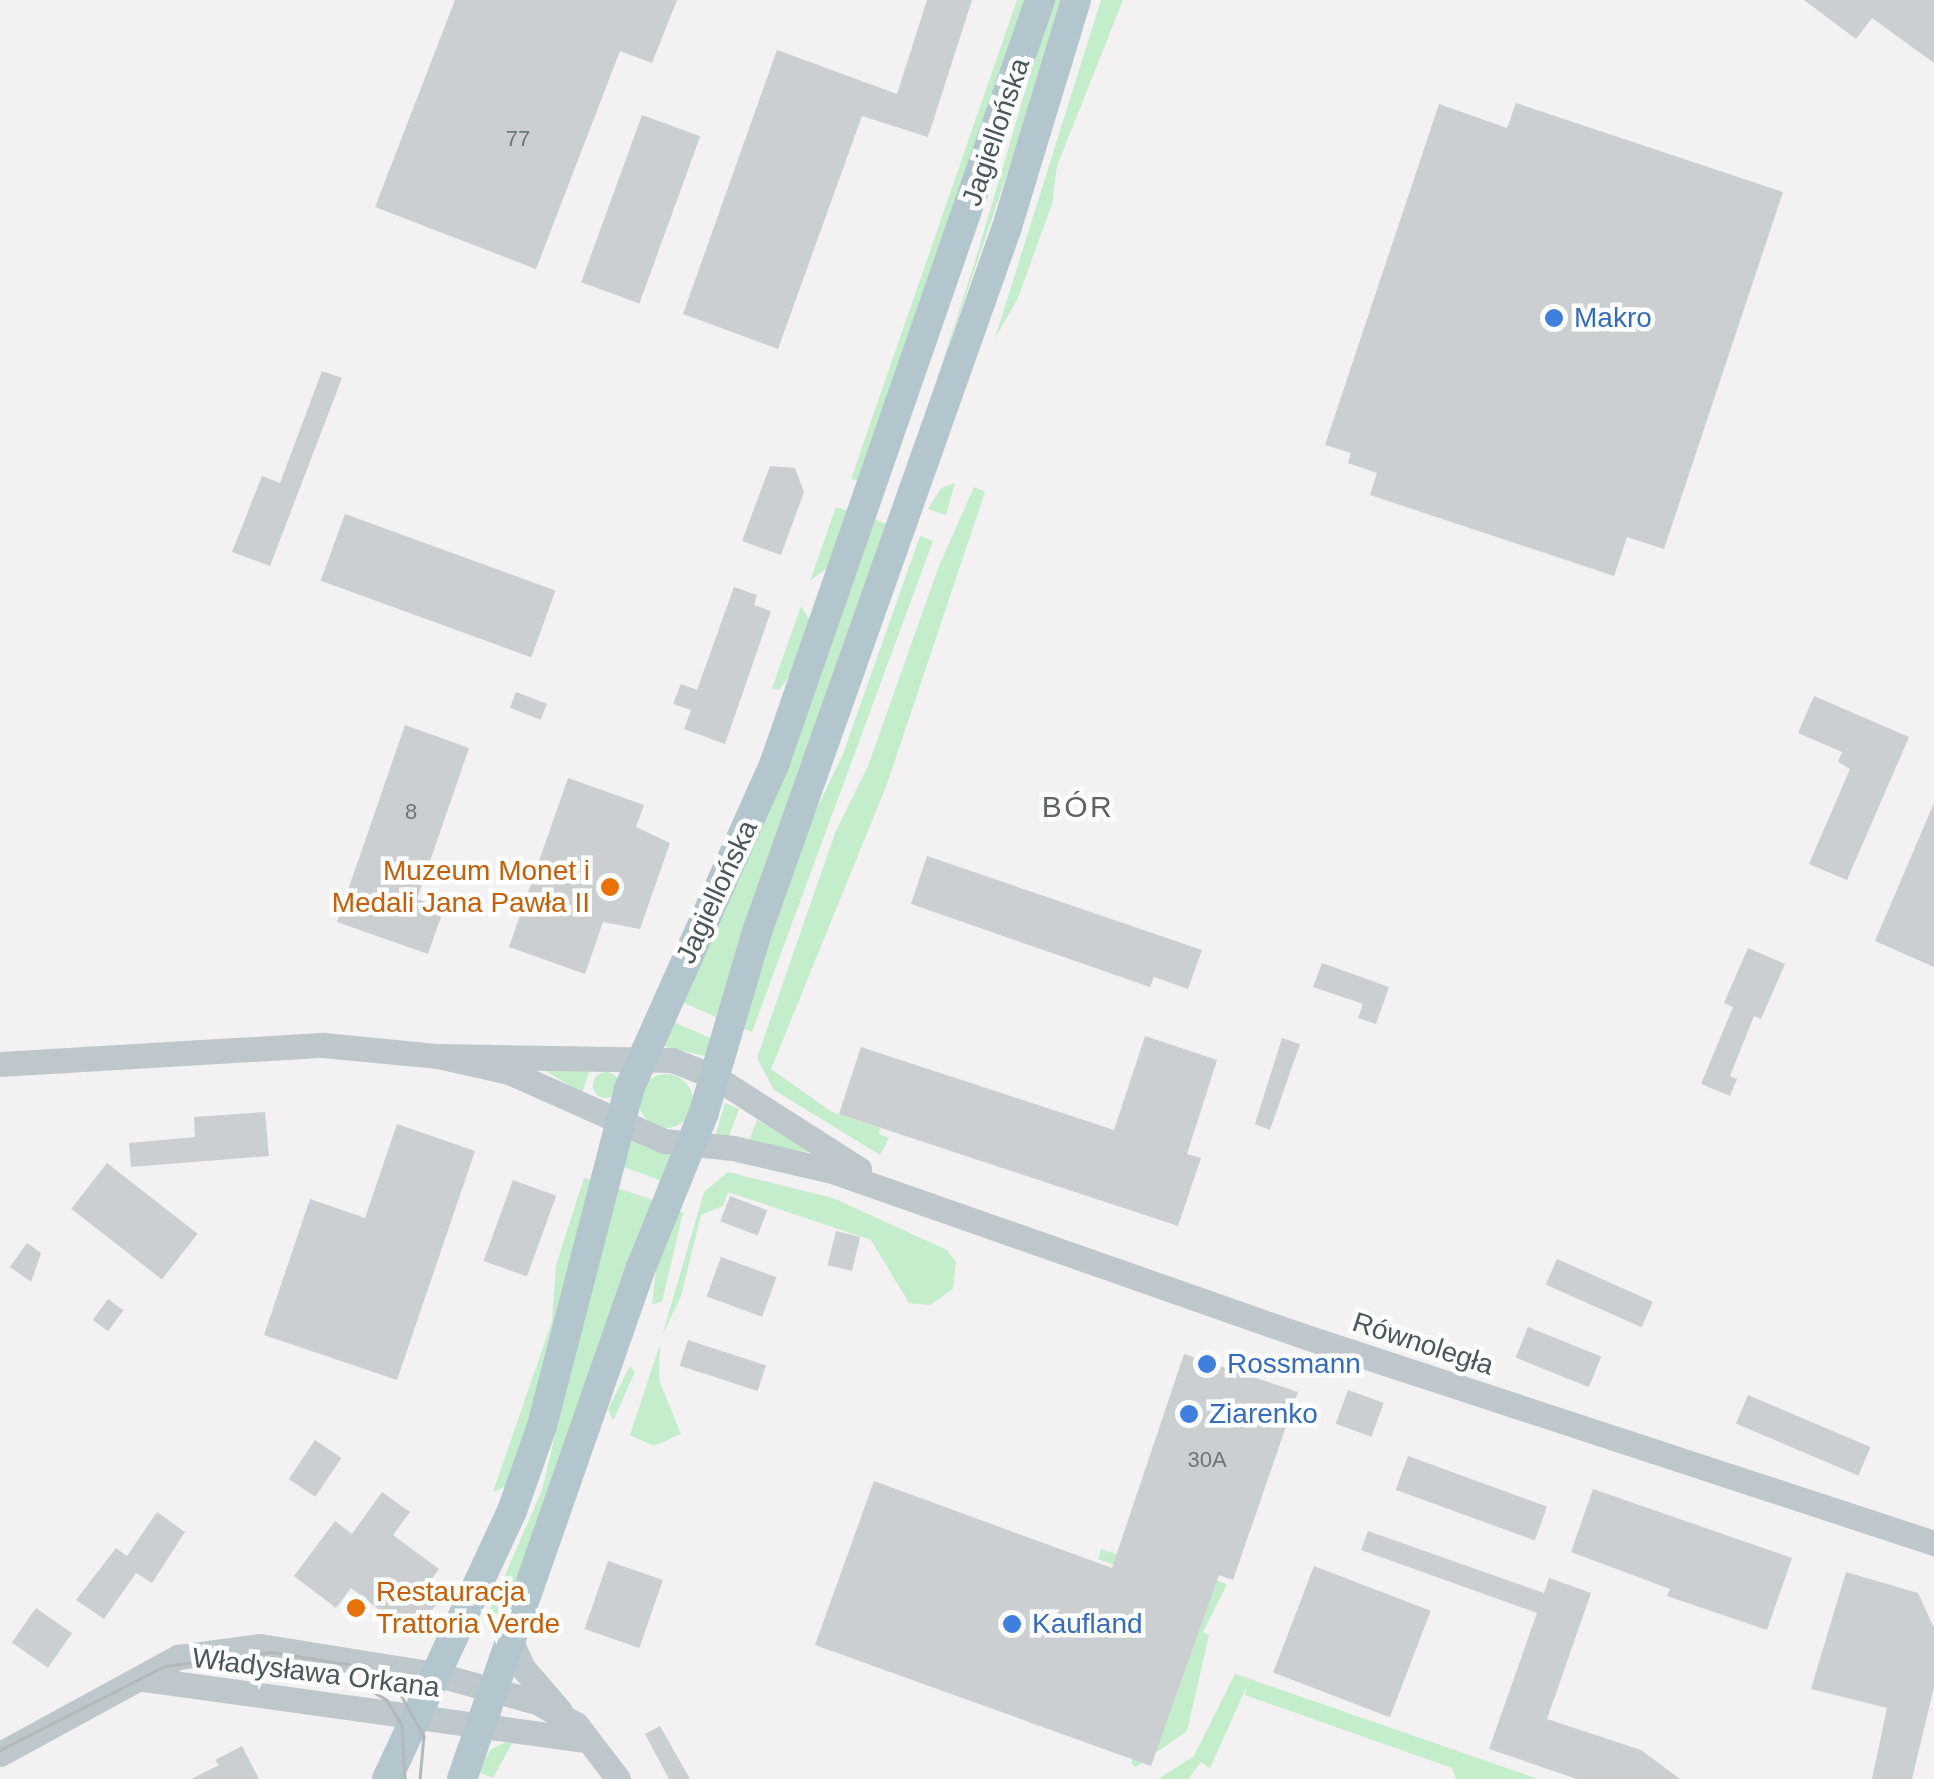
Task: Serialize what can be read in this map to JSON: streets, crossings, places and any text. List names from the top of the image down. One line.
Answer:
{"streets":{"main road":["Jagiellońska"],"street":["Równoległa","Władysława Orkana"]},"crossings":[["Jagiellońska","Równoległa"],["Jagiellońska","Władysława Orkana"]],"districts":["BÓR"],"places":["Makro","Muzeum Monet i Medali Jana Pawła II","Rossmann","Ziarenko","Restauracja Trattoria Verde","Kaufland"],"house_numbers":["77","8","30A"]}
